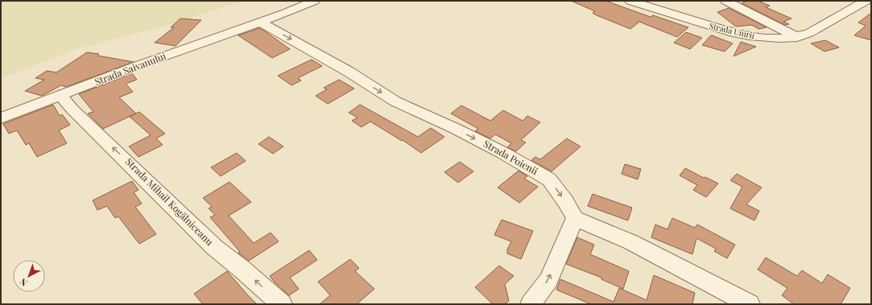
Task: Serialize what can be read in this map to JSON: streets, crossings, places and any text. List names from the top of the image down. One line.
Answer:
{"streets":{"street":["Strada Unirii","Strada Saivanului","Strada Poienii","Strada Mihail Kogălniceanu"]},"crossings":[["Strada Saivanului","Strada Poienii"],["Strada Saivanului","Strada Mihail Kogălniceanu"]],"one_way":["Strada Poienii","Strada Mihail Kogălniceanu"],"north":"bottom left"}
